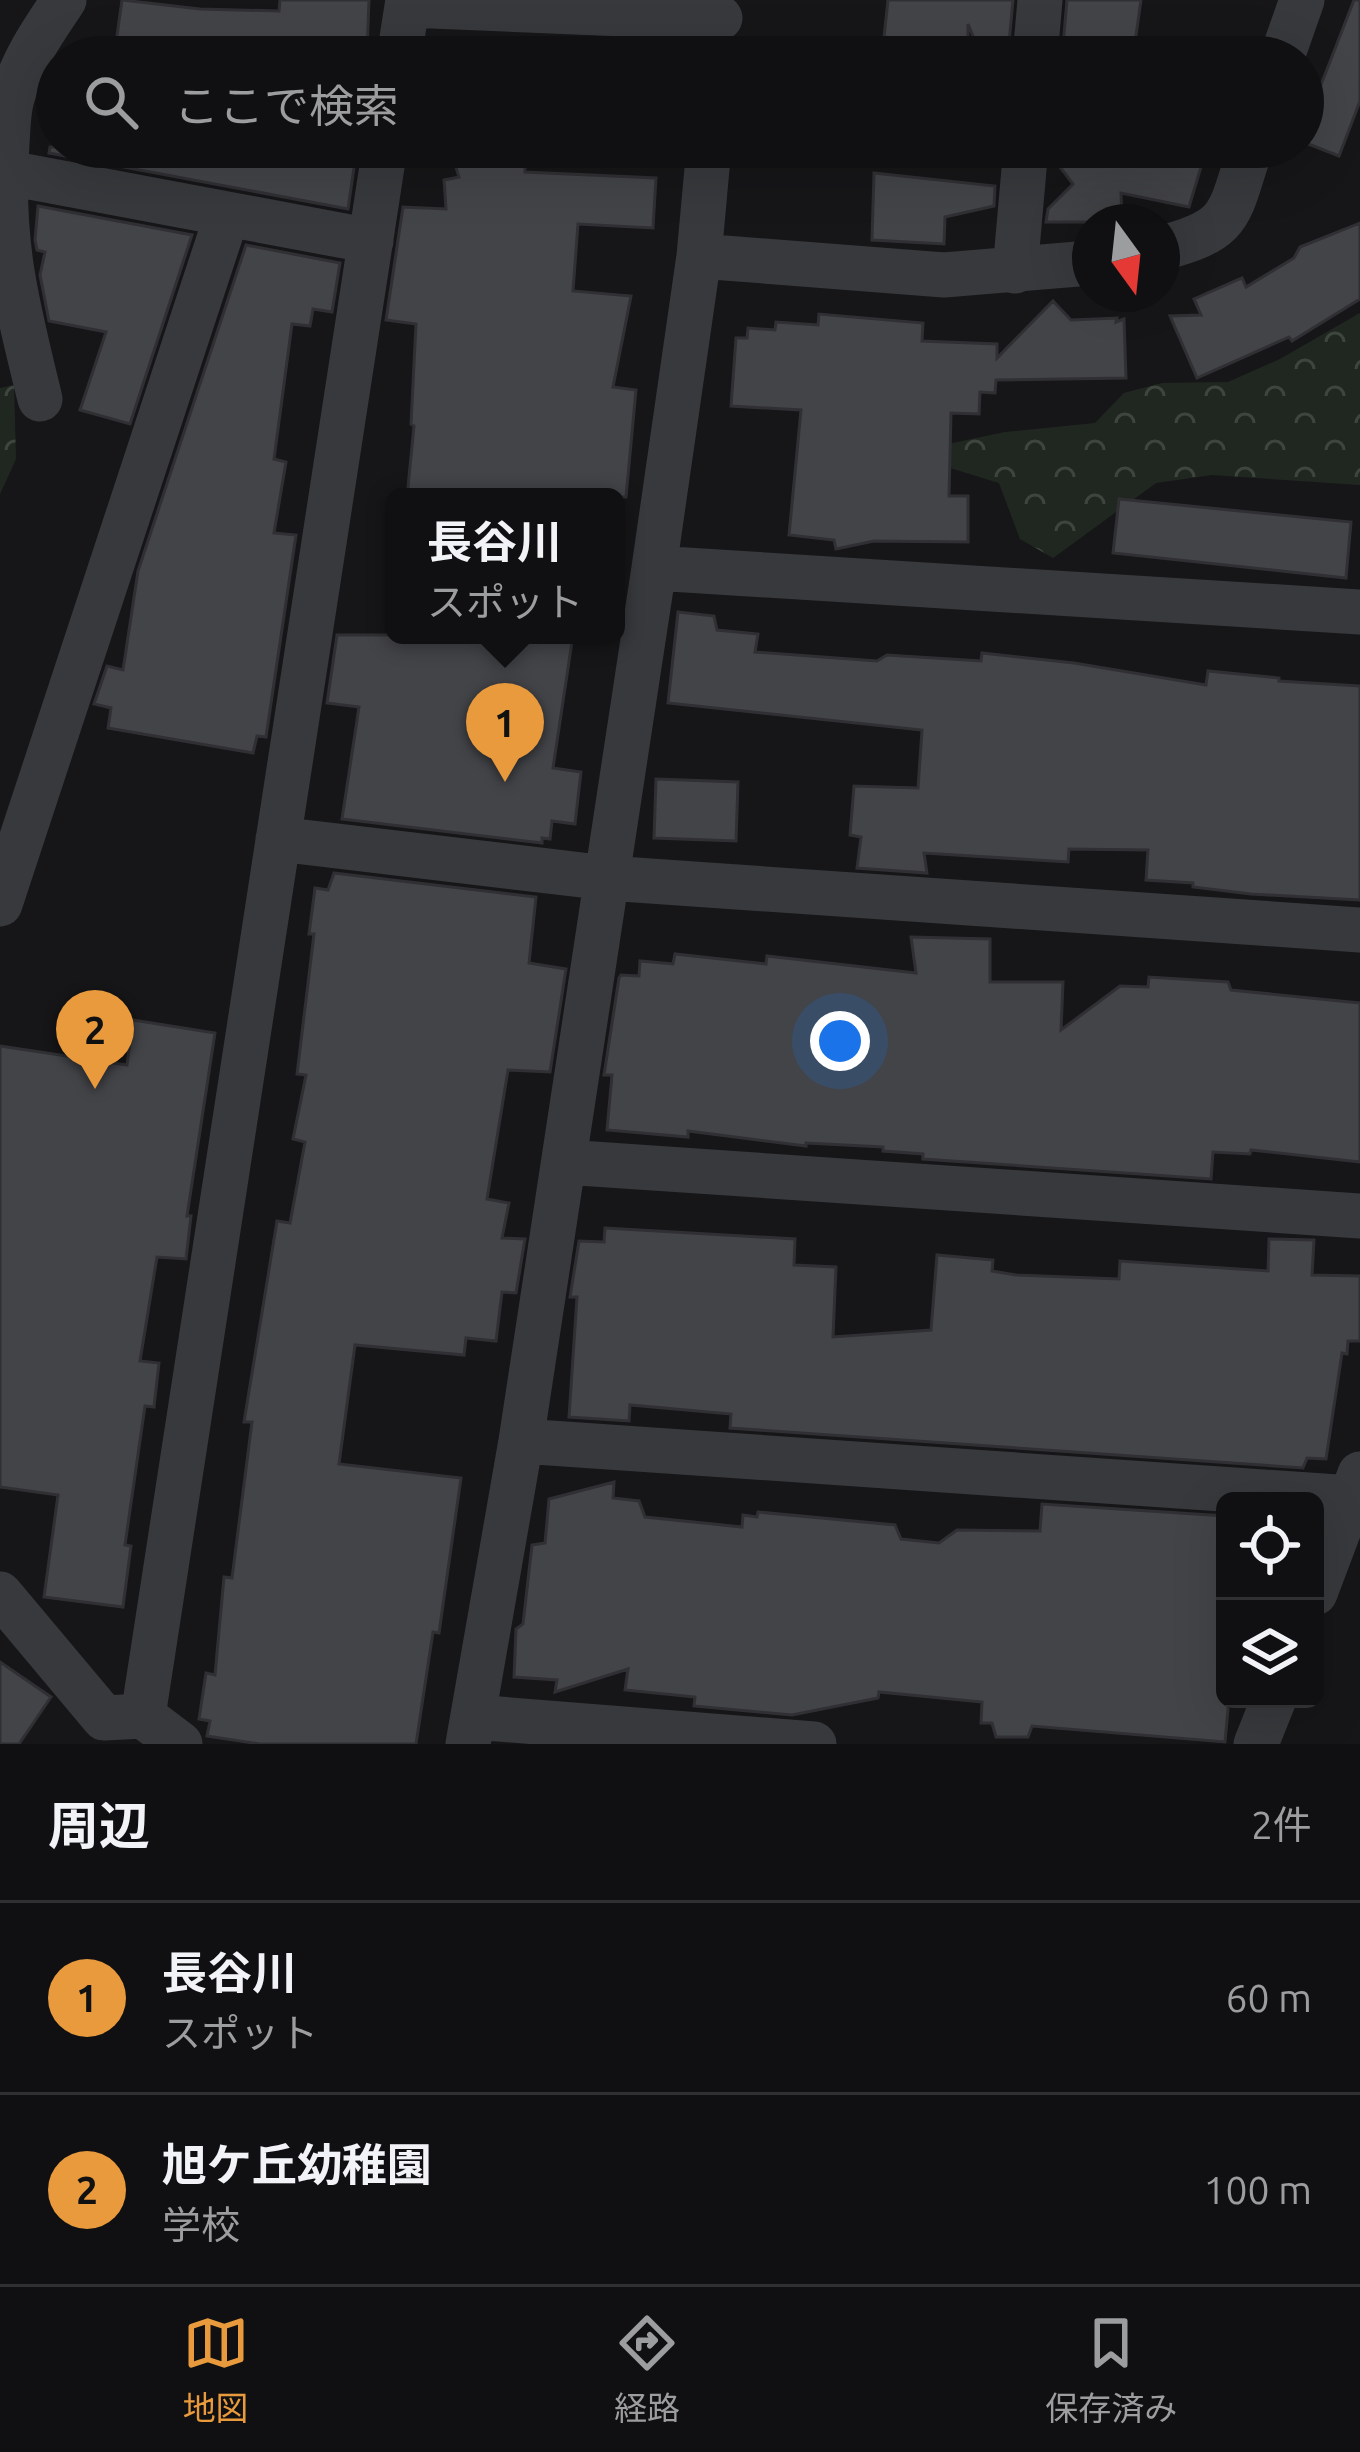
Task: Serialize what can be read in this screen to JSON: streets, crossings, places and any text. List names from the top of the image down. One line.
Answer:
{"north":"bottom","page":{"search":"ここで検索","popup":["長谷川","スポット"],"pins":["1","2"],"heading":["周辺","2件"],"list":[{"mark":"1","name":"長谷川","note":"スポット","value":"60 m"},{"mark":"2","name":"旭ケ丘幼稚園","note":"学校","value":"100 m"}],"nav":["地図","経路","保存済み"]}}
